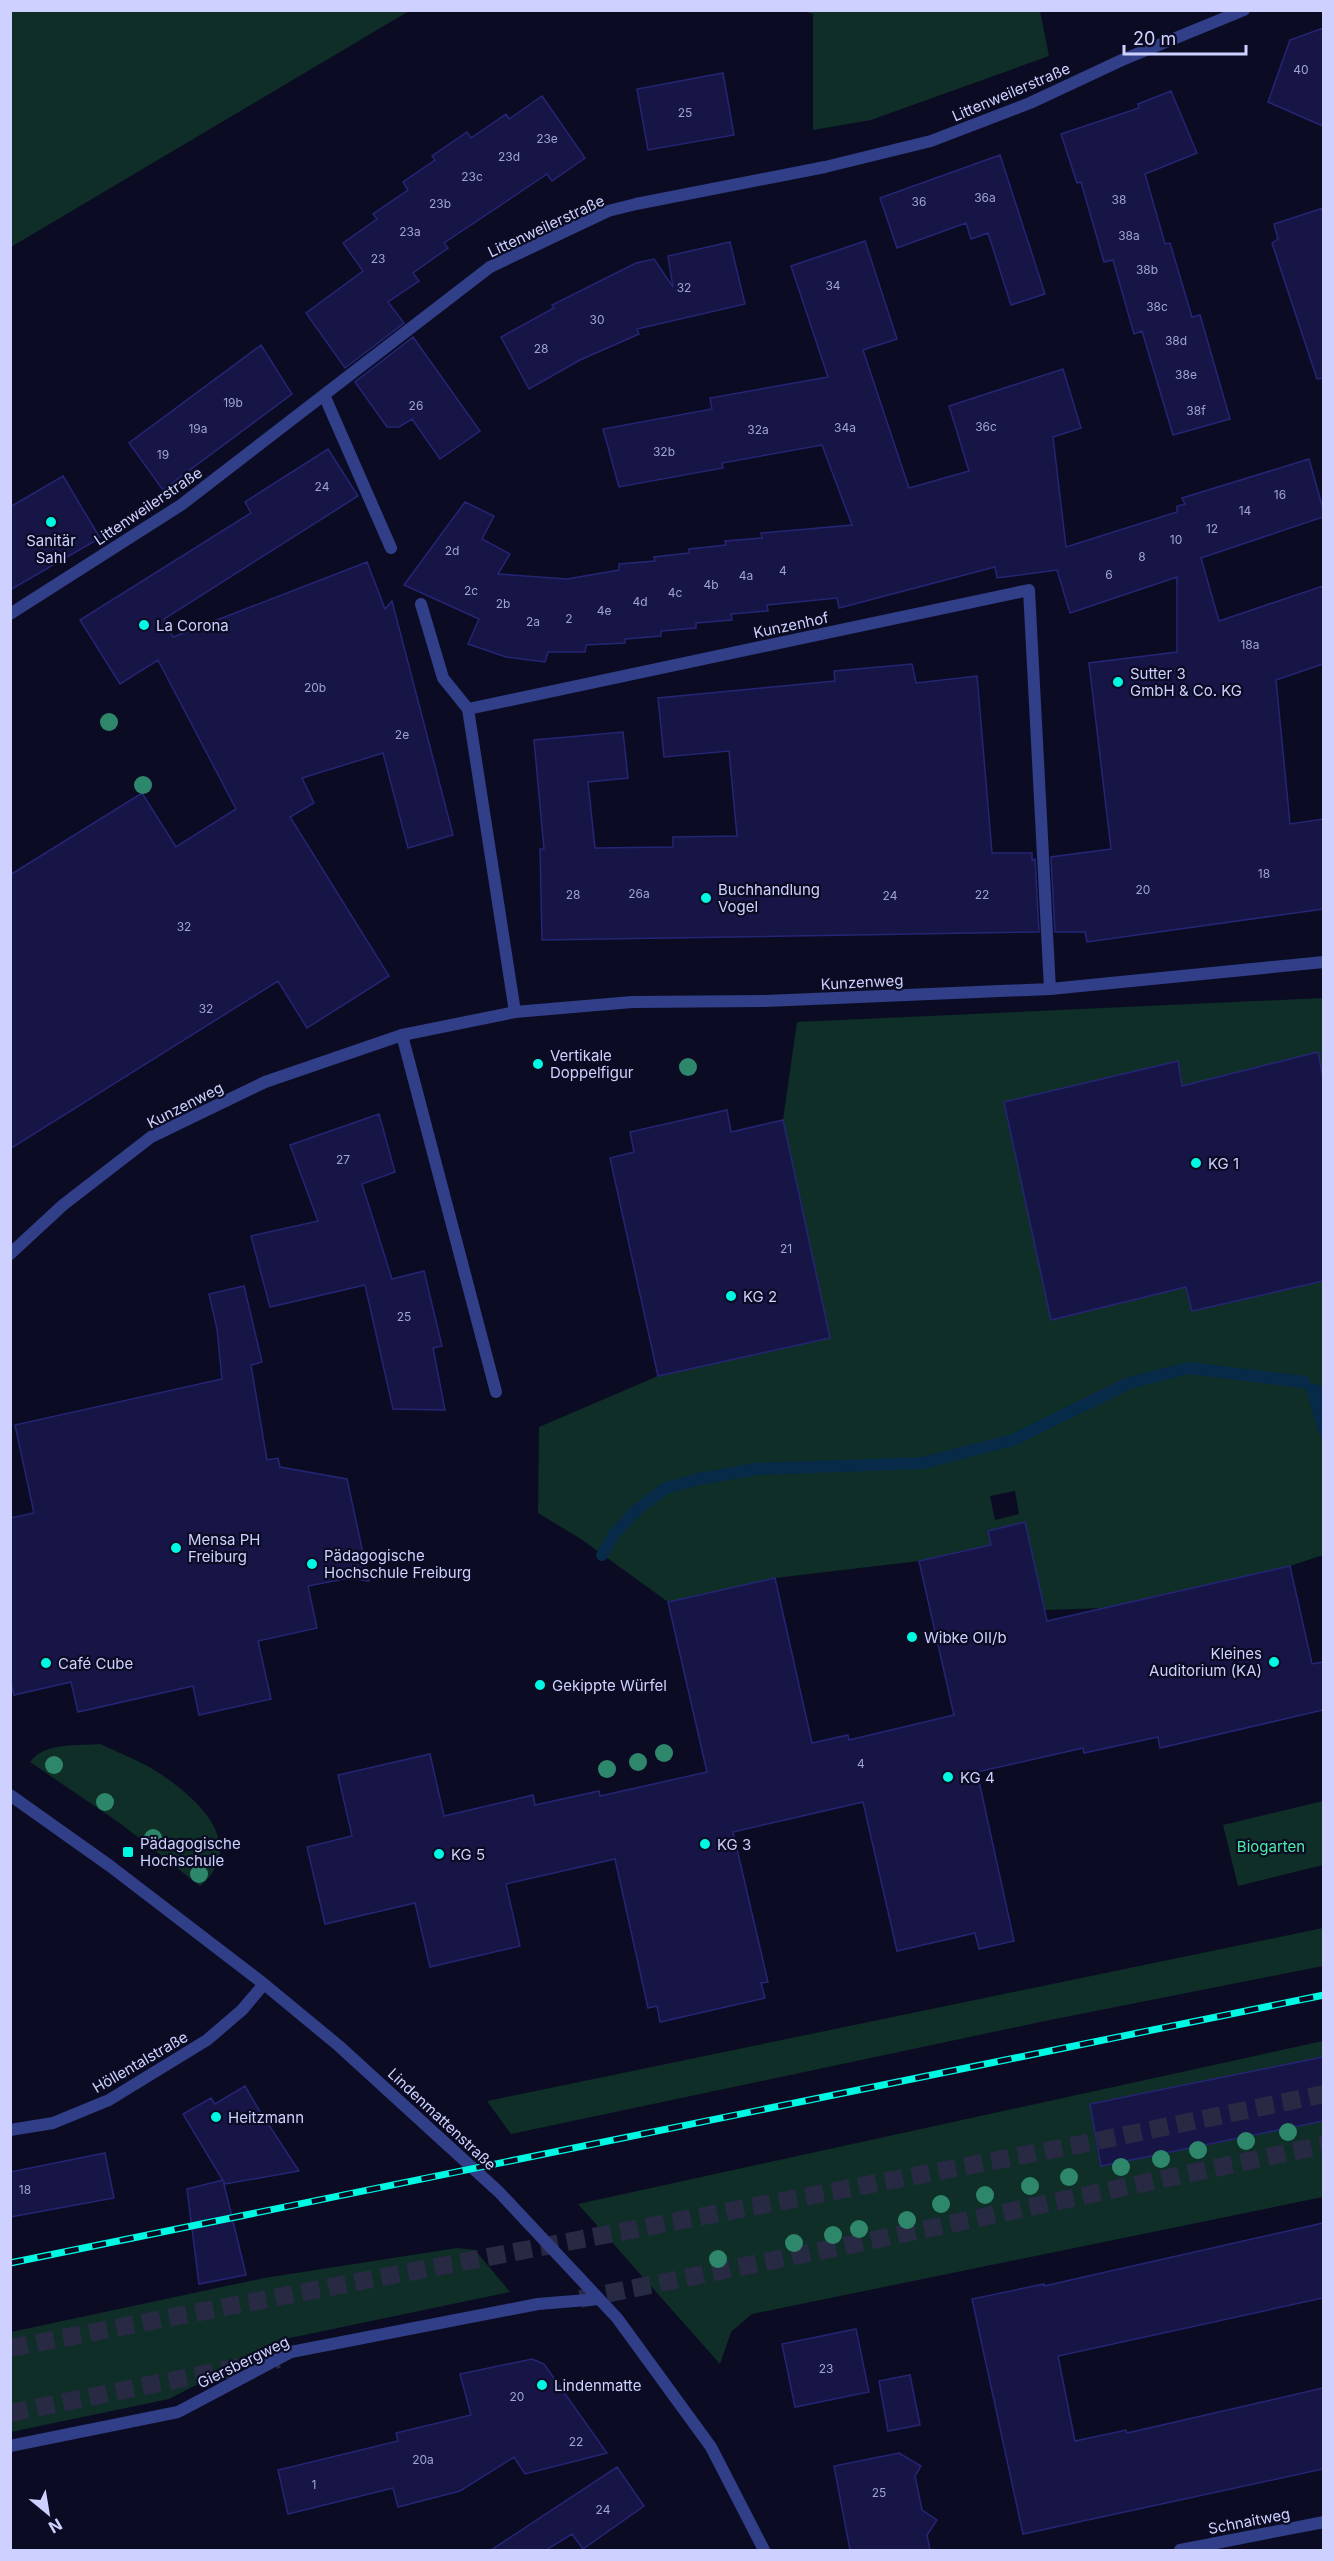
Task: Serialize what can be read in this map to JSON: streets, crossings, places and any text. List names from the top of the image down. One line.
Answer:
{"streets":{"street":["Littenweilerstraße","Kunzenhof","Kunzenweg","Höllentalstraße","Lindenmattenstraße","Giersbergweg","Schnaitweg"]},"crossings":[["Kunzenhof","Kunzenweg"],["Höllentalstraße","Lindenmattenstraße"],["Lindenmattenstraße","Giersbergweg"]],"parks":["Biogarten"],"places":{"other":["Sanitär Sahl","La Corona","Sutter 3 GmbH & Co. KG","Buchhandlung Vogel","Vertikale Doppelfigur","KG 1","KG 2","Mensa PH Freiburg","Pädagogische Hochschule Freiburg","Wibke OII/b","Kleines Auditorium (KA)","Café Cube","Gekippte Würfel","KG 4","KG 3","KG 5","Heitzmann","Lindenmatte"],"transit":["Pädagogische Hochschule"]},"house_numbers":["40","25","23e","23d","23c","36a","38","36","23b","23a","38a","23","38b","34","32","38c","30","38d","28","38e","19b","26","38f","36c","34a","19a","32a","32b","19","24","16","14","12","10","2d","8","4","6","4a","4b","2c","4c","4d","2b","4e","2","2a","18a","20b","2e","18","20","26a","28","22","24","32","32","27","21","25","4","18","23","20","22","20a","1","25","24"],"scale_bar":"20 m","north":"bottom right"}
